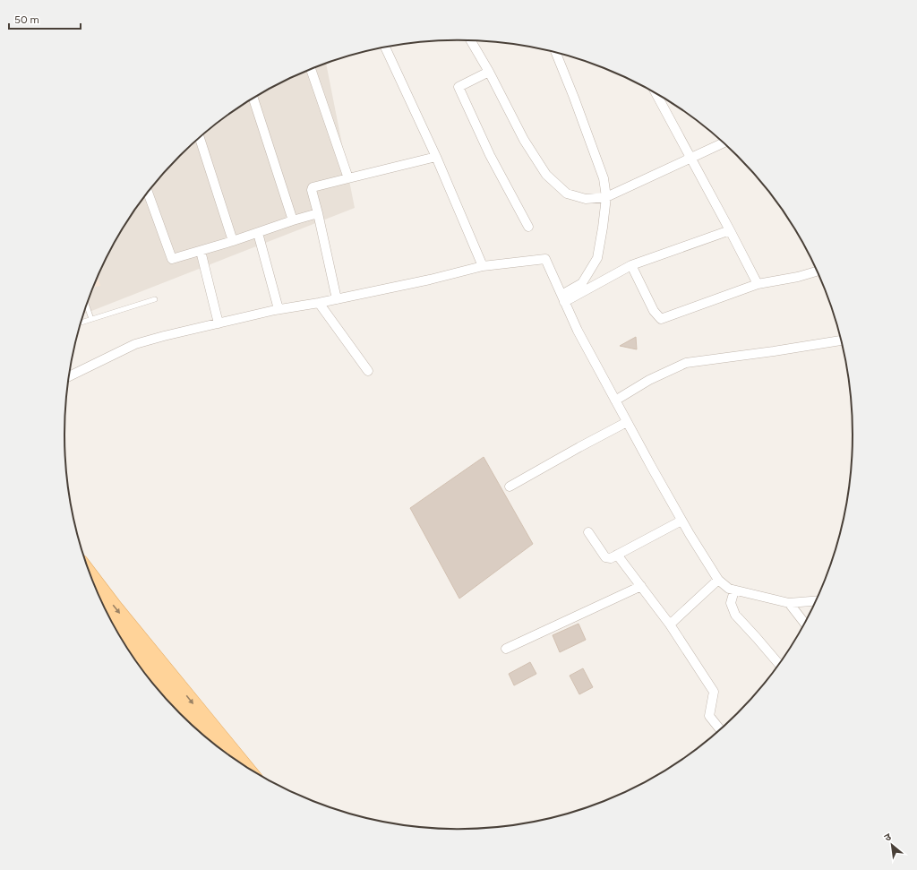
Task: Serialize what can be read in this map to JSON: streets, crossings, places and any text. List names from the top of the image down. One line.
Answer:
{"scale_bar":"50 m","north":"top left"}
